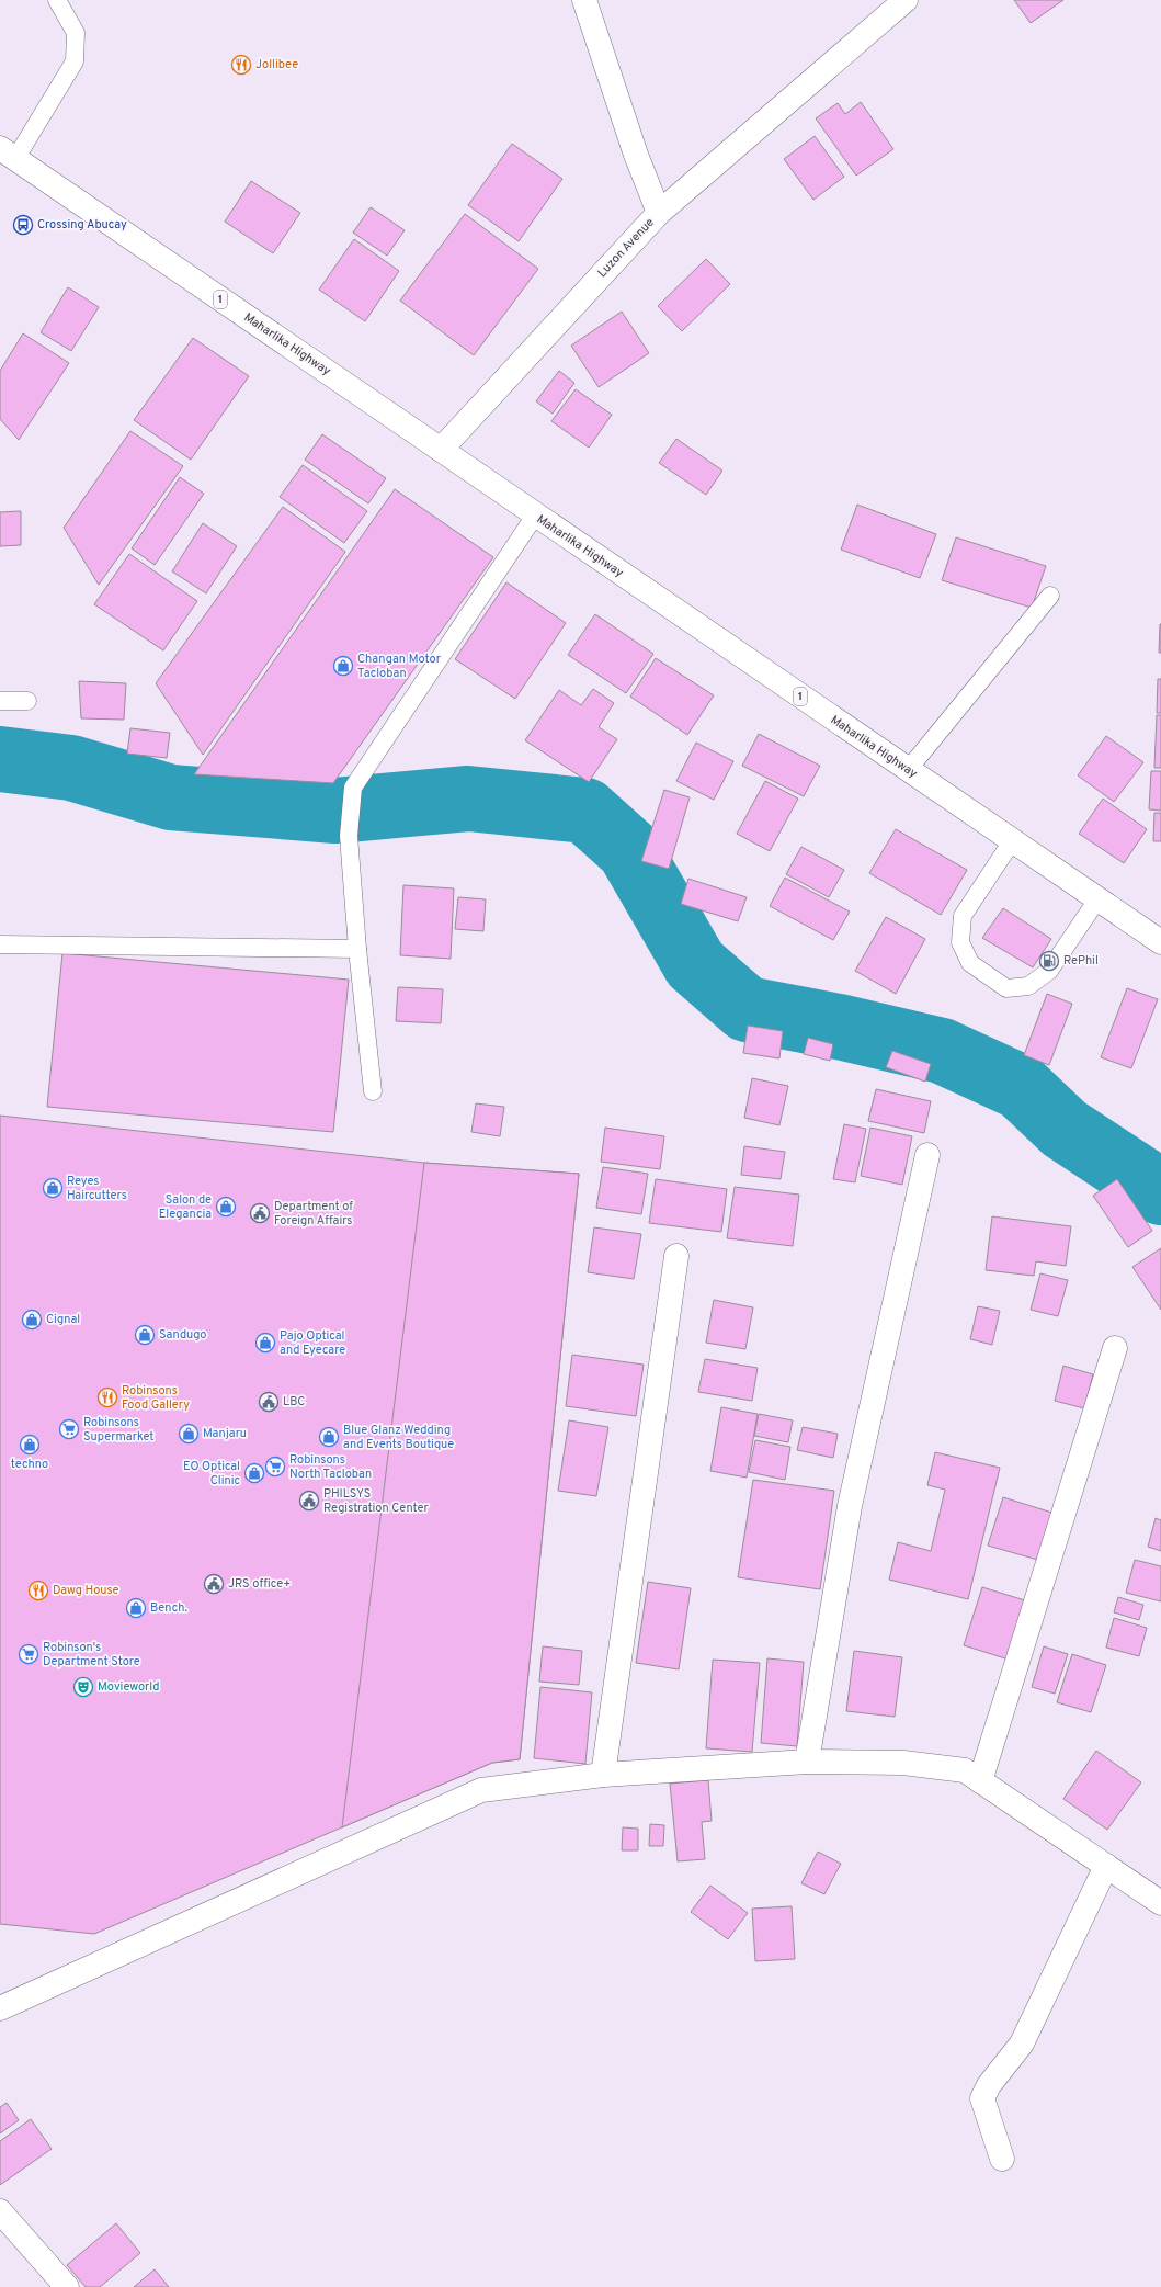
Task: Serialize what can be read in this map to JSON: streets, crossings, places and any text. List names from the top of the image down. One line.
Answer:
{"streets":{"street":["Luzon Avenue","1","Maharlika Highway"]},"crossings":[["Luzon Avenue","Maharlika Highway"]],"places":{"restaurant":["Jollibee","Robinsons Food Gallery","Dawg House"],"bus stop":["Crossing Abucay"],"shop":["Changan Motor Tacloban","Reyes Haircutters","Salon de Elegancia","Cignal","Sandugo","Pajo Optical and Eyecare","Manjaru","Blue Glanz Wedding and Events Boutique","techno","EO Optical Clinic","Bench."],"fuel station":["RePhil"],"public building":["Department of Foreign Affairs","LBC","PHILSYS Registration Center","JRS office+"],"supermarket":["Robinsons Supermarket","Robinsons North Tacloban","Robinson's Department Store"],"theatre":["Movieworld"]}}
